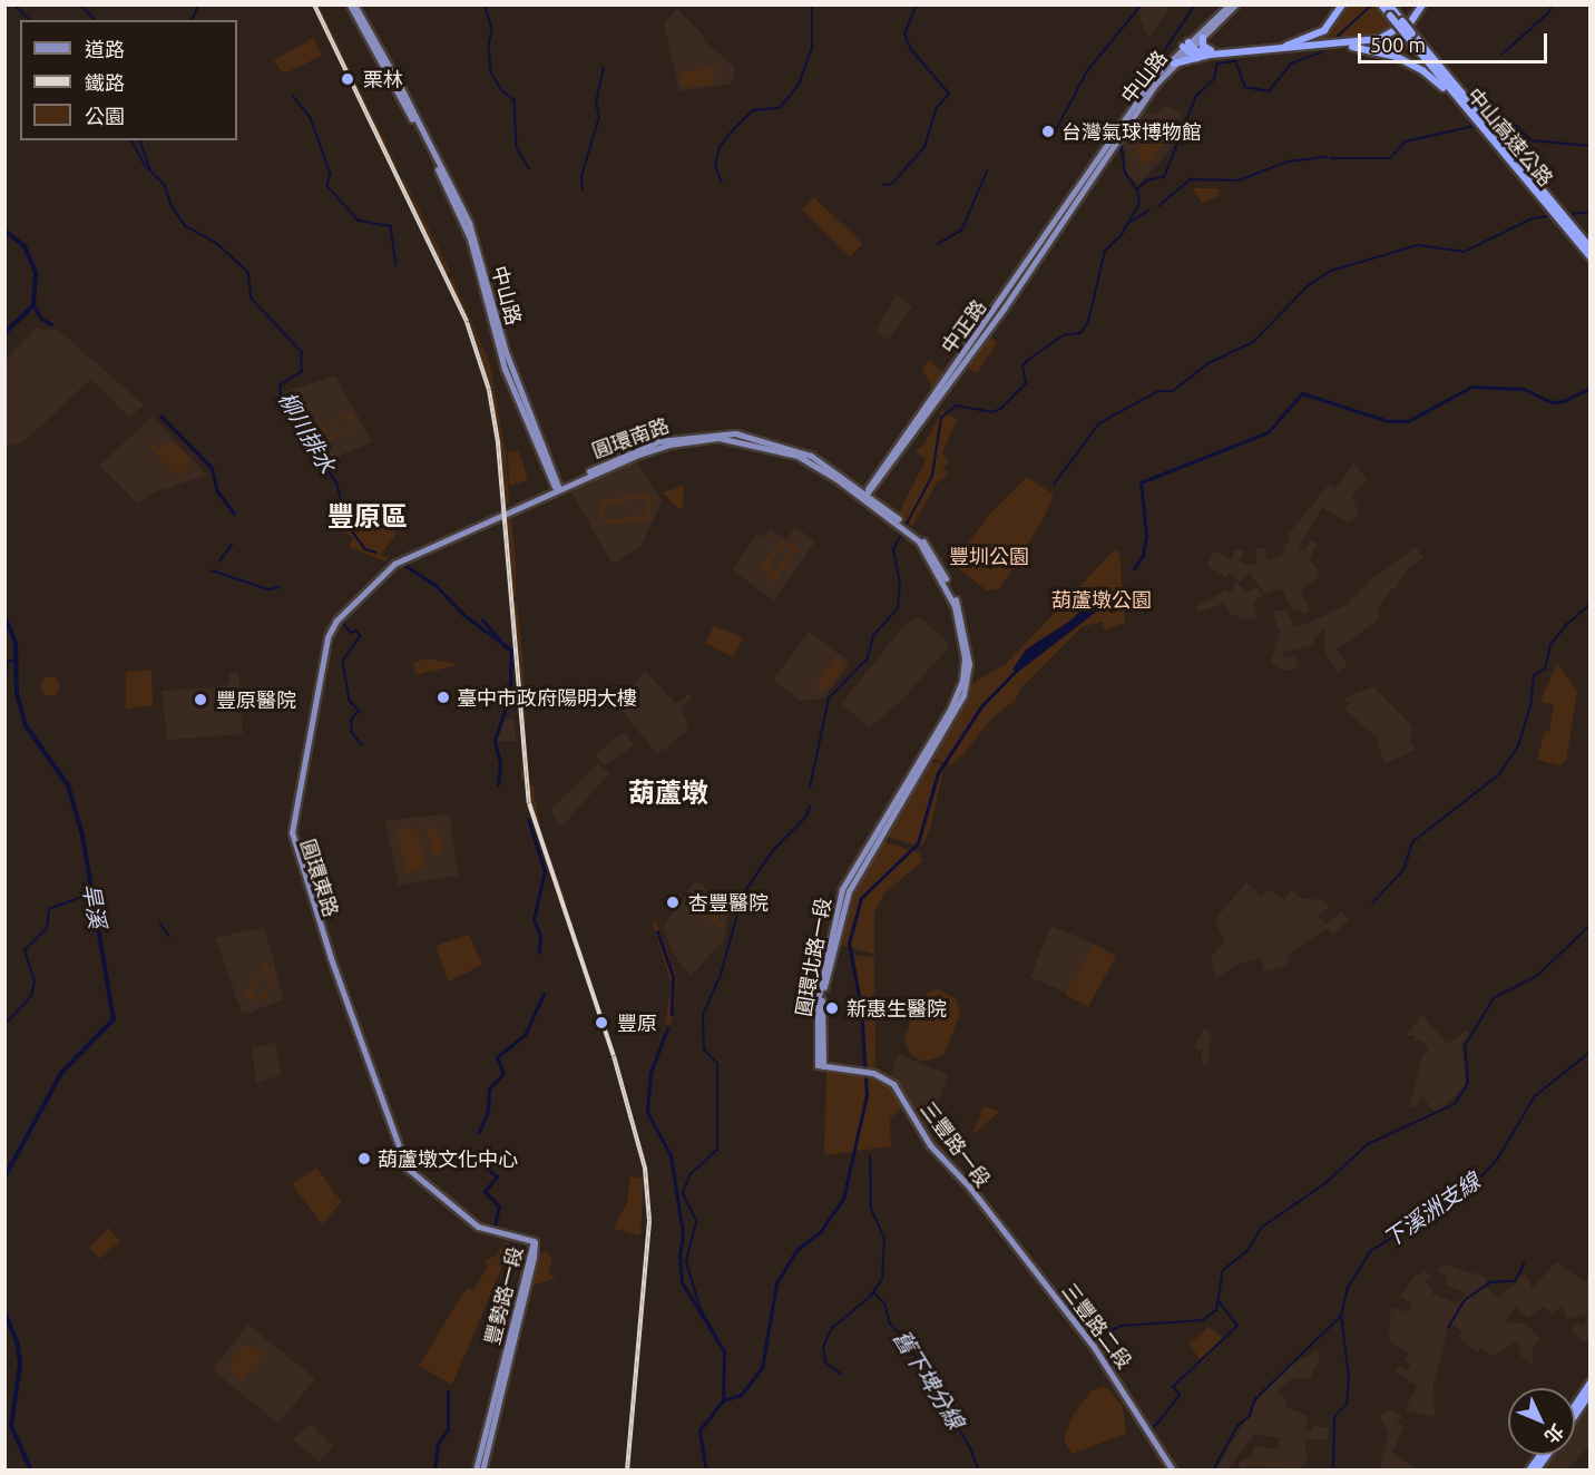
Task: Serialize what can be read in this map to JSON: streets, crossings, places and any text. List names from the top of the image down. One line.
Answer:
{"streets":{"highway":["中山高速公路"],"main road":["中山路","中正路","圓環南路","圓環東路","圓環北路一段","三豐路一段","豐勢路一段","三豐路二段"]},"crossings":[["中山路","中正路"],["中山路","圓環南路"],["中山路","圓環東路"],["中正路","圓環南路"],["圓環南路","圓環東路"],["圓環南路","圓環北路一段"],["圓環東路","豐勢路一段"],["圓環北路一段","三豐路一段"],["三豐路一段","三豐路二段"]],"districts":["豐原區","葫蘆墩"],"water":["柳川排水","旱溪","下溪洲支線","舊下埤分線"],"parks":["豐圳公園","葫蘆墩公園"],"places":["栗林","台灣氣球博物館","臺中市政府陽明大樓","豐原醫院","杏豐醫院","新惠生醫院","豐原","葫蘆墩文化中心"],"legend":["道路","鐵路","公園"],"scale_bar":"500 m","north":"bottom right"}
